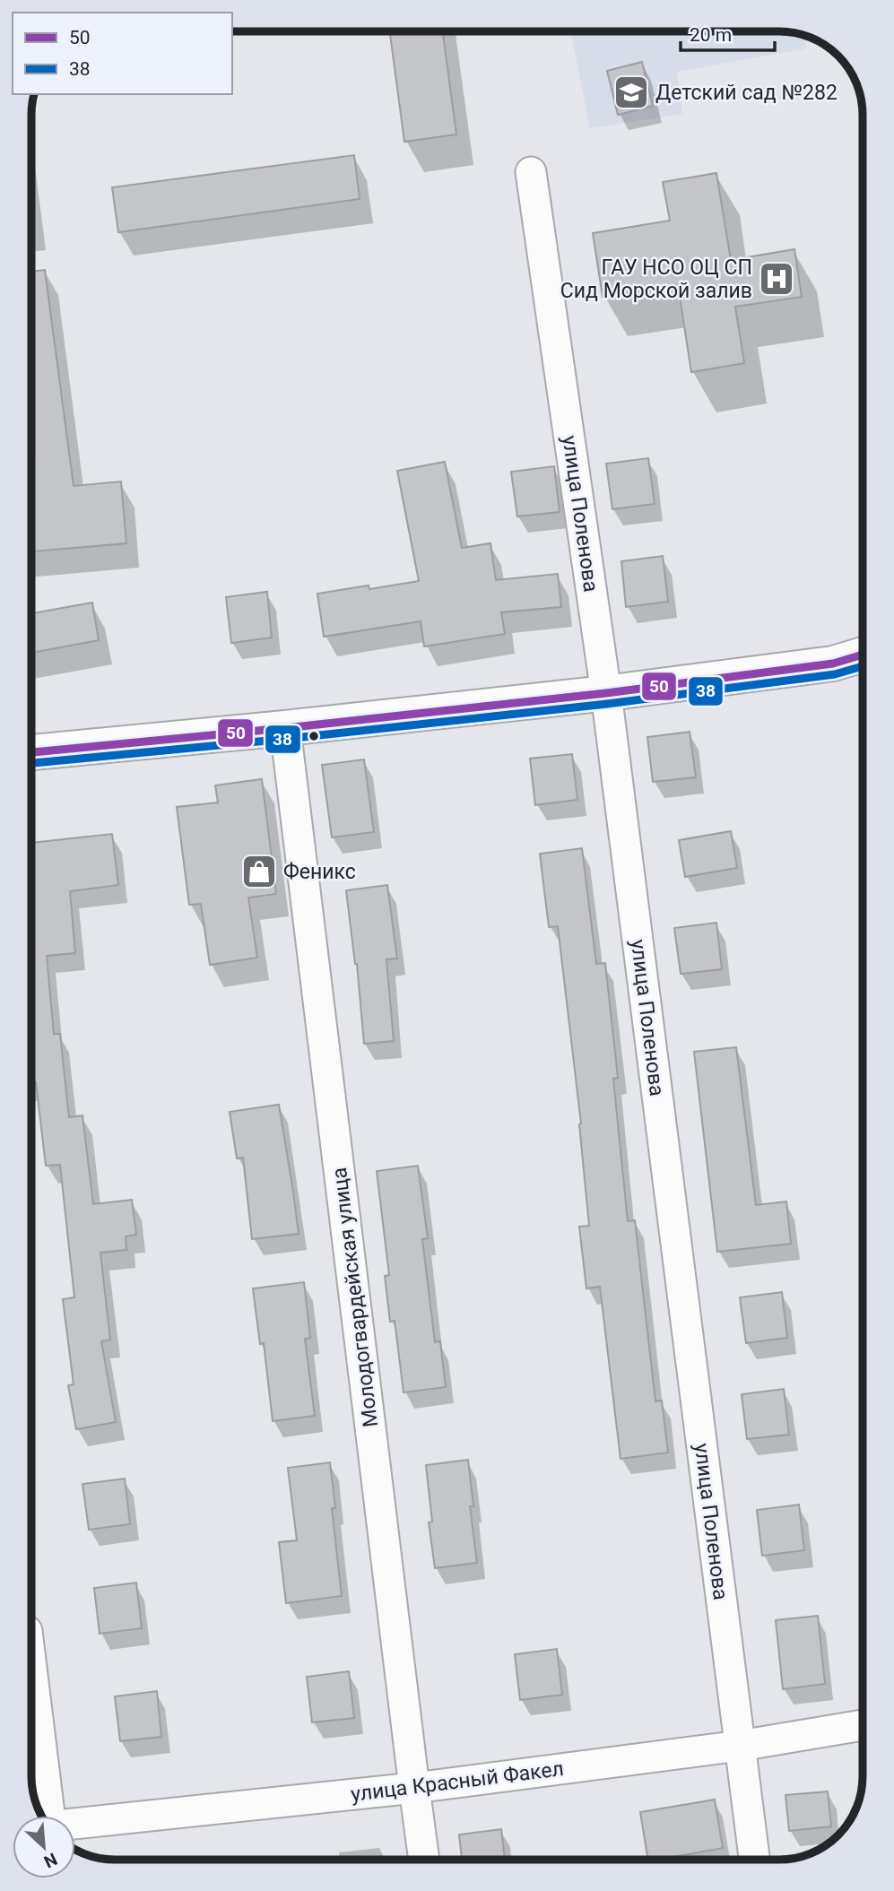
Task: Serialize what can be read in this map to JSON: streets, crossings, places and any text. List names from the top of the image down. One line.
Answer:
{"streets":{"street":["улица Поленова","Молодогвардейская улица","улица Красный Факел"]},"crossings":[["улица Поленова","улица Красный Факел"],["Молодогвардейская улица","улица Красный Факел"]],"places":{"school or university":["Детский сад №282"],"hospital":["ГАУ НСО ОЦ СП Сид Морской залив"],"shop":["Феникс"]},"lines":["transit line 50","transit line 38"],"legend":["50","38"],"scale_bar":"20 m","north":"bottom right"}
